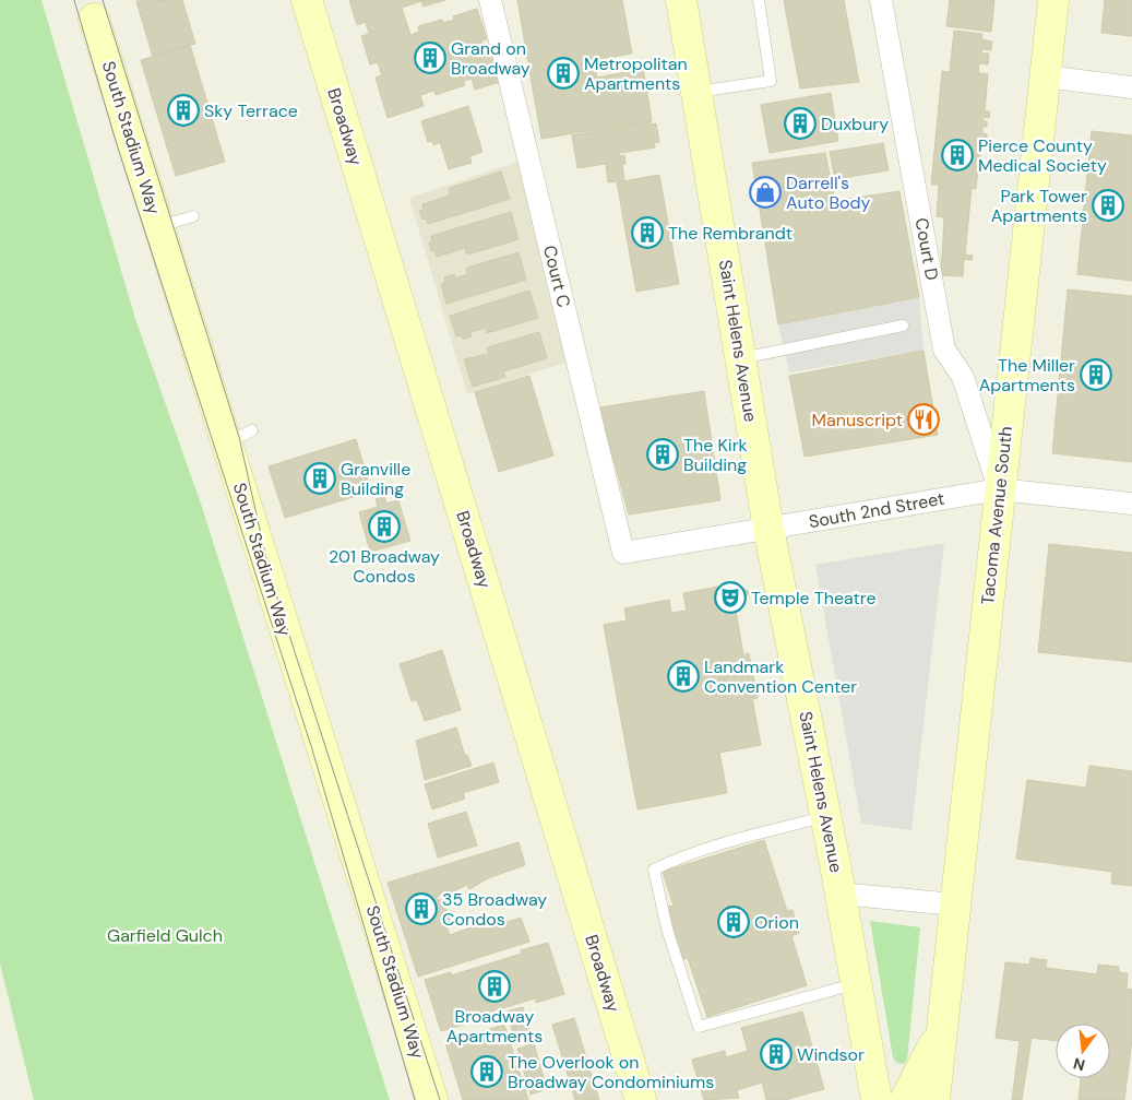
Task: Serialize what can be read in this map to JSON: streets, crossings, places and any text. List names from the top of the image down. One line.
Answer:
{"streets":{"street":["Broadway","South Stadium Way","Court D","Court C","Saint Helens Avenue","South 2nd Street","Tacoma Avenue South"]},"crossings":[["Court D","South 2nd Street"],["Court D","Tacoma Avenue South"],["Court C","South 2nd Street"],["Saint Helens Avenue","South 2nd Street"],["South 2nd Street","Tacoma Avenue South"]],"parks":["Garfield Gulch"],"places":{"building":["Grand on Broadway","Metropolitan Apartments","Sky Terrace","Duxbury","Pierce County Medical Society","Park Tower Apartments","The Rembrandt","The Miller Apartments","The Kirk Building","Granville Building","201 Broadway Condos","Landmark Convention Center","35 Broadway Condos","Orion","Broadway Apartments","Windsor","The Overlook on Broadway Condominiums"],"shop":["Darrell's Auto Body"],"restaurant":["Manuscript"],"theatre":["Temple Theatre"]},"north":"bottom"}
